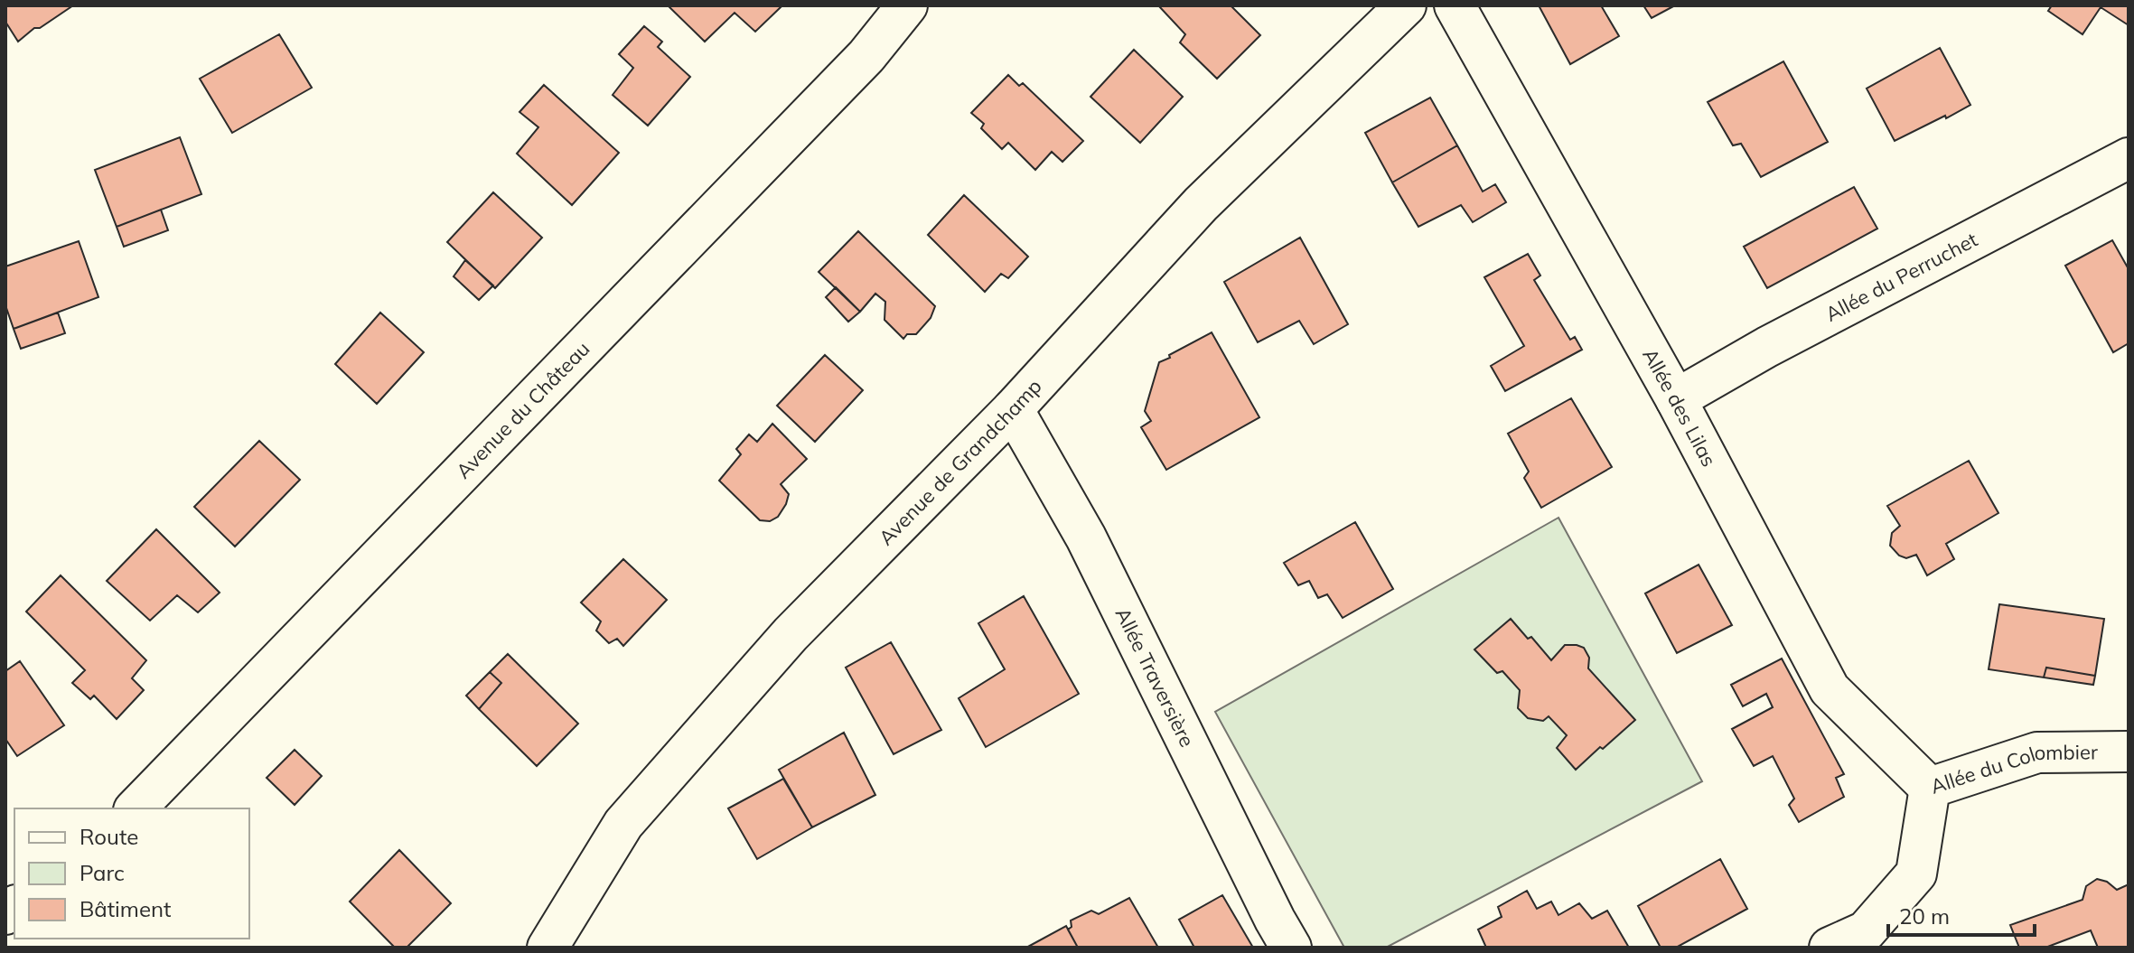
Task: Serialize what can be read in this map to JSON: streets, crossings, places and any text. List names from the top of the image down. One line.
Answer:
{"streets":{"street":["Allée du Perruchet","Allée des Lilas","Avenue du Château","Avenue de Grandchamp","Allée Traversière","Allée du Colombier"]},"crossings":[["Allée du Perruchet","Allée des Lilas"],["Allée des Lilas","Allée du Colombier"],["Avenue de Grandchamp","Allée Traversière"]],"legend":["Route","Parc","Bâtiment"],"scale_bar":"20 m"}
